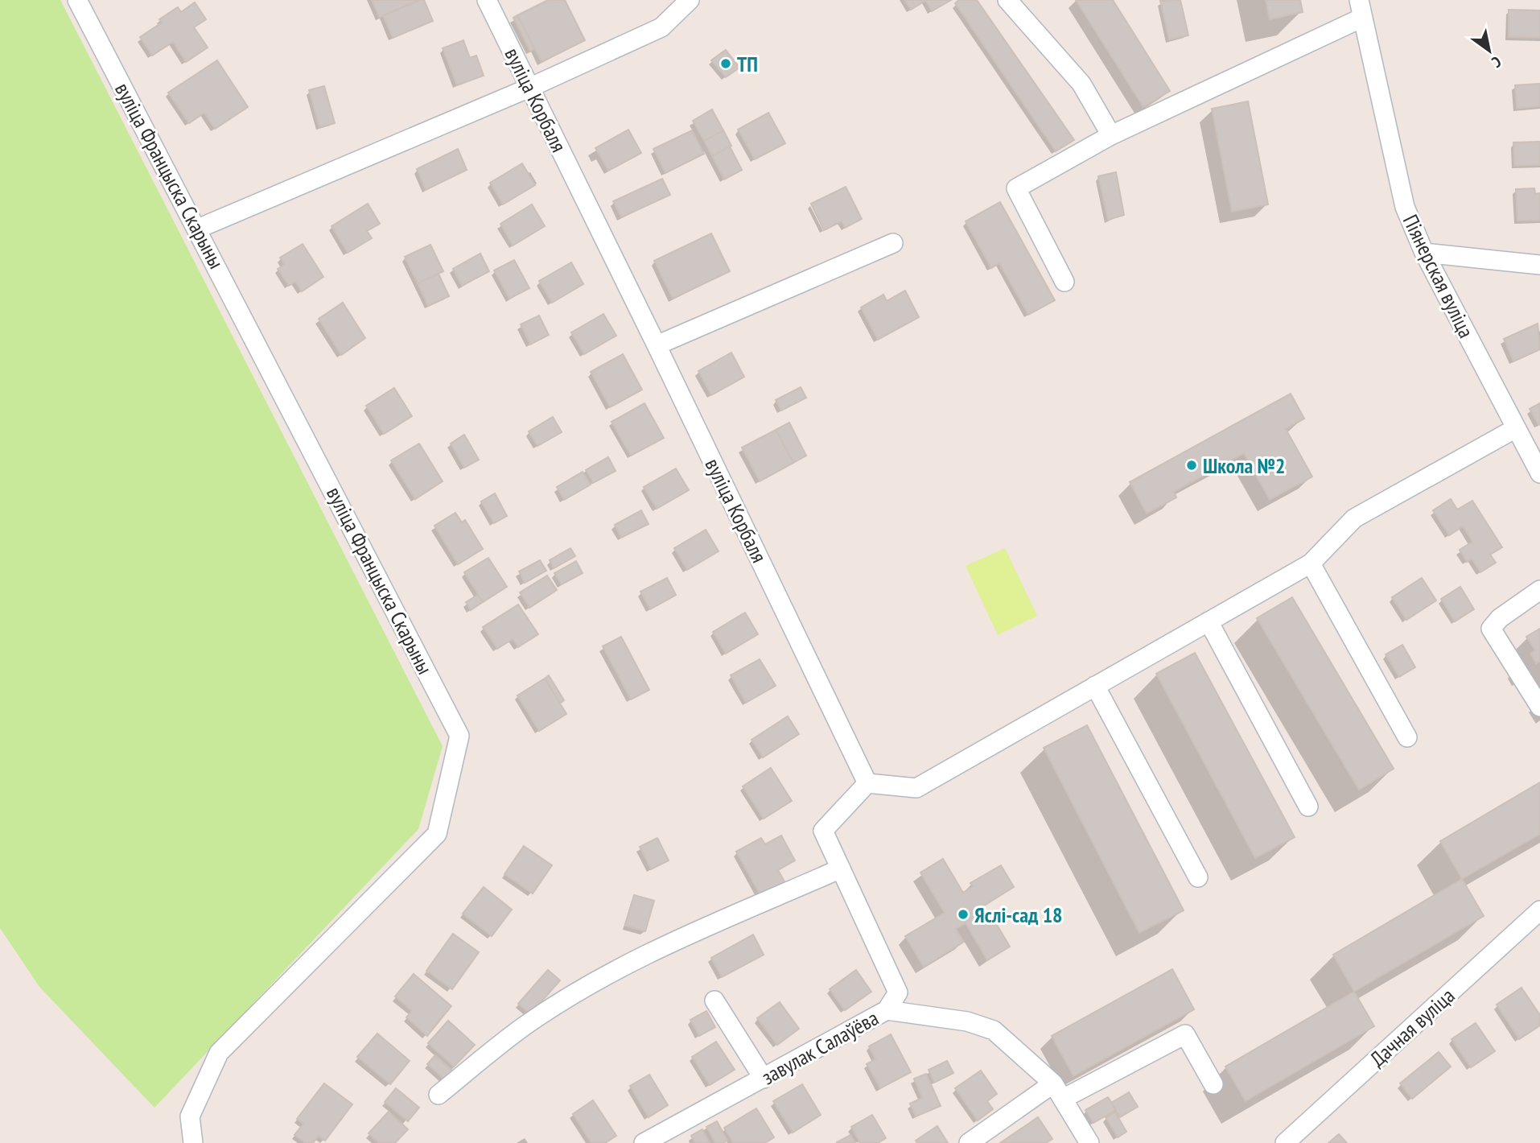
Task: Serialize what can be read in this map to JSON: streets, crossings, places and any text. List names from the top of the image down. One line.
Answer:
{"streets":{"street":["вуліца Корбаля","вуліца Францыска Скарыны","Піянерская вуліца","Дачная вуліца","завулак Салаўёва"]},"places":["ТП","Школа №2","Яслі-сад 18"],"north":"bottom right"}
